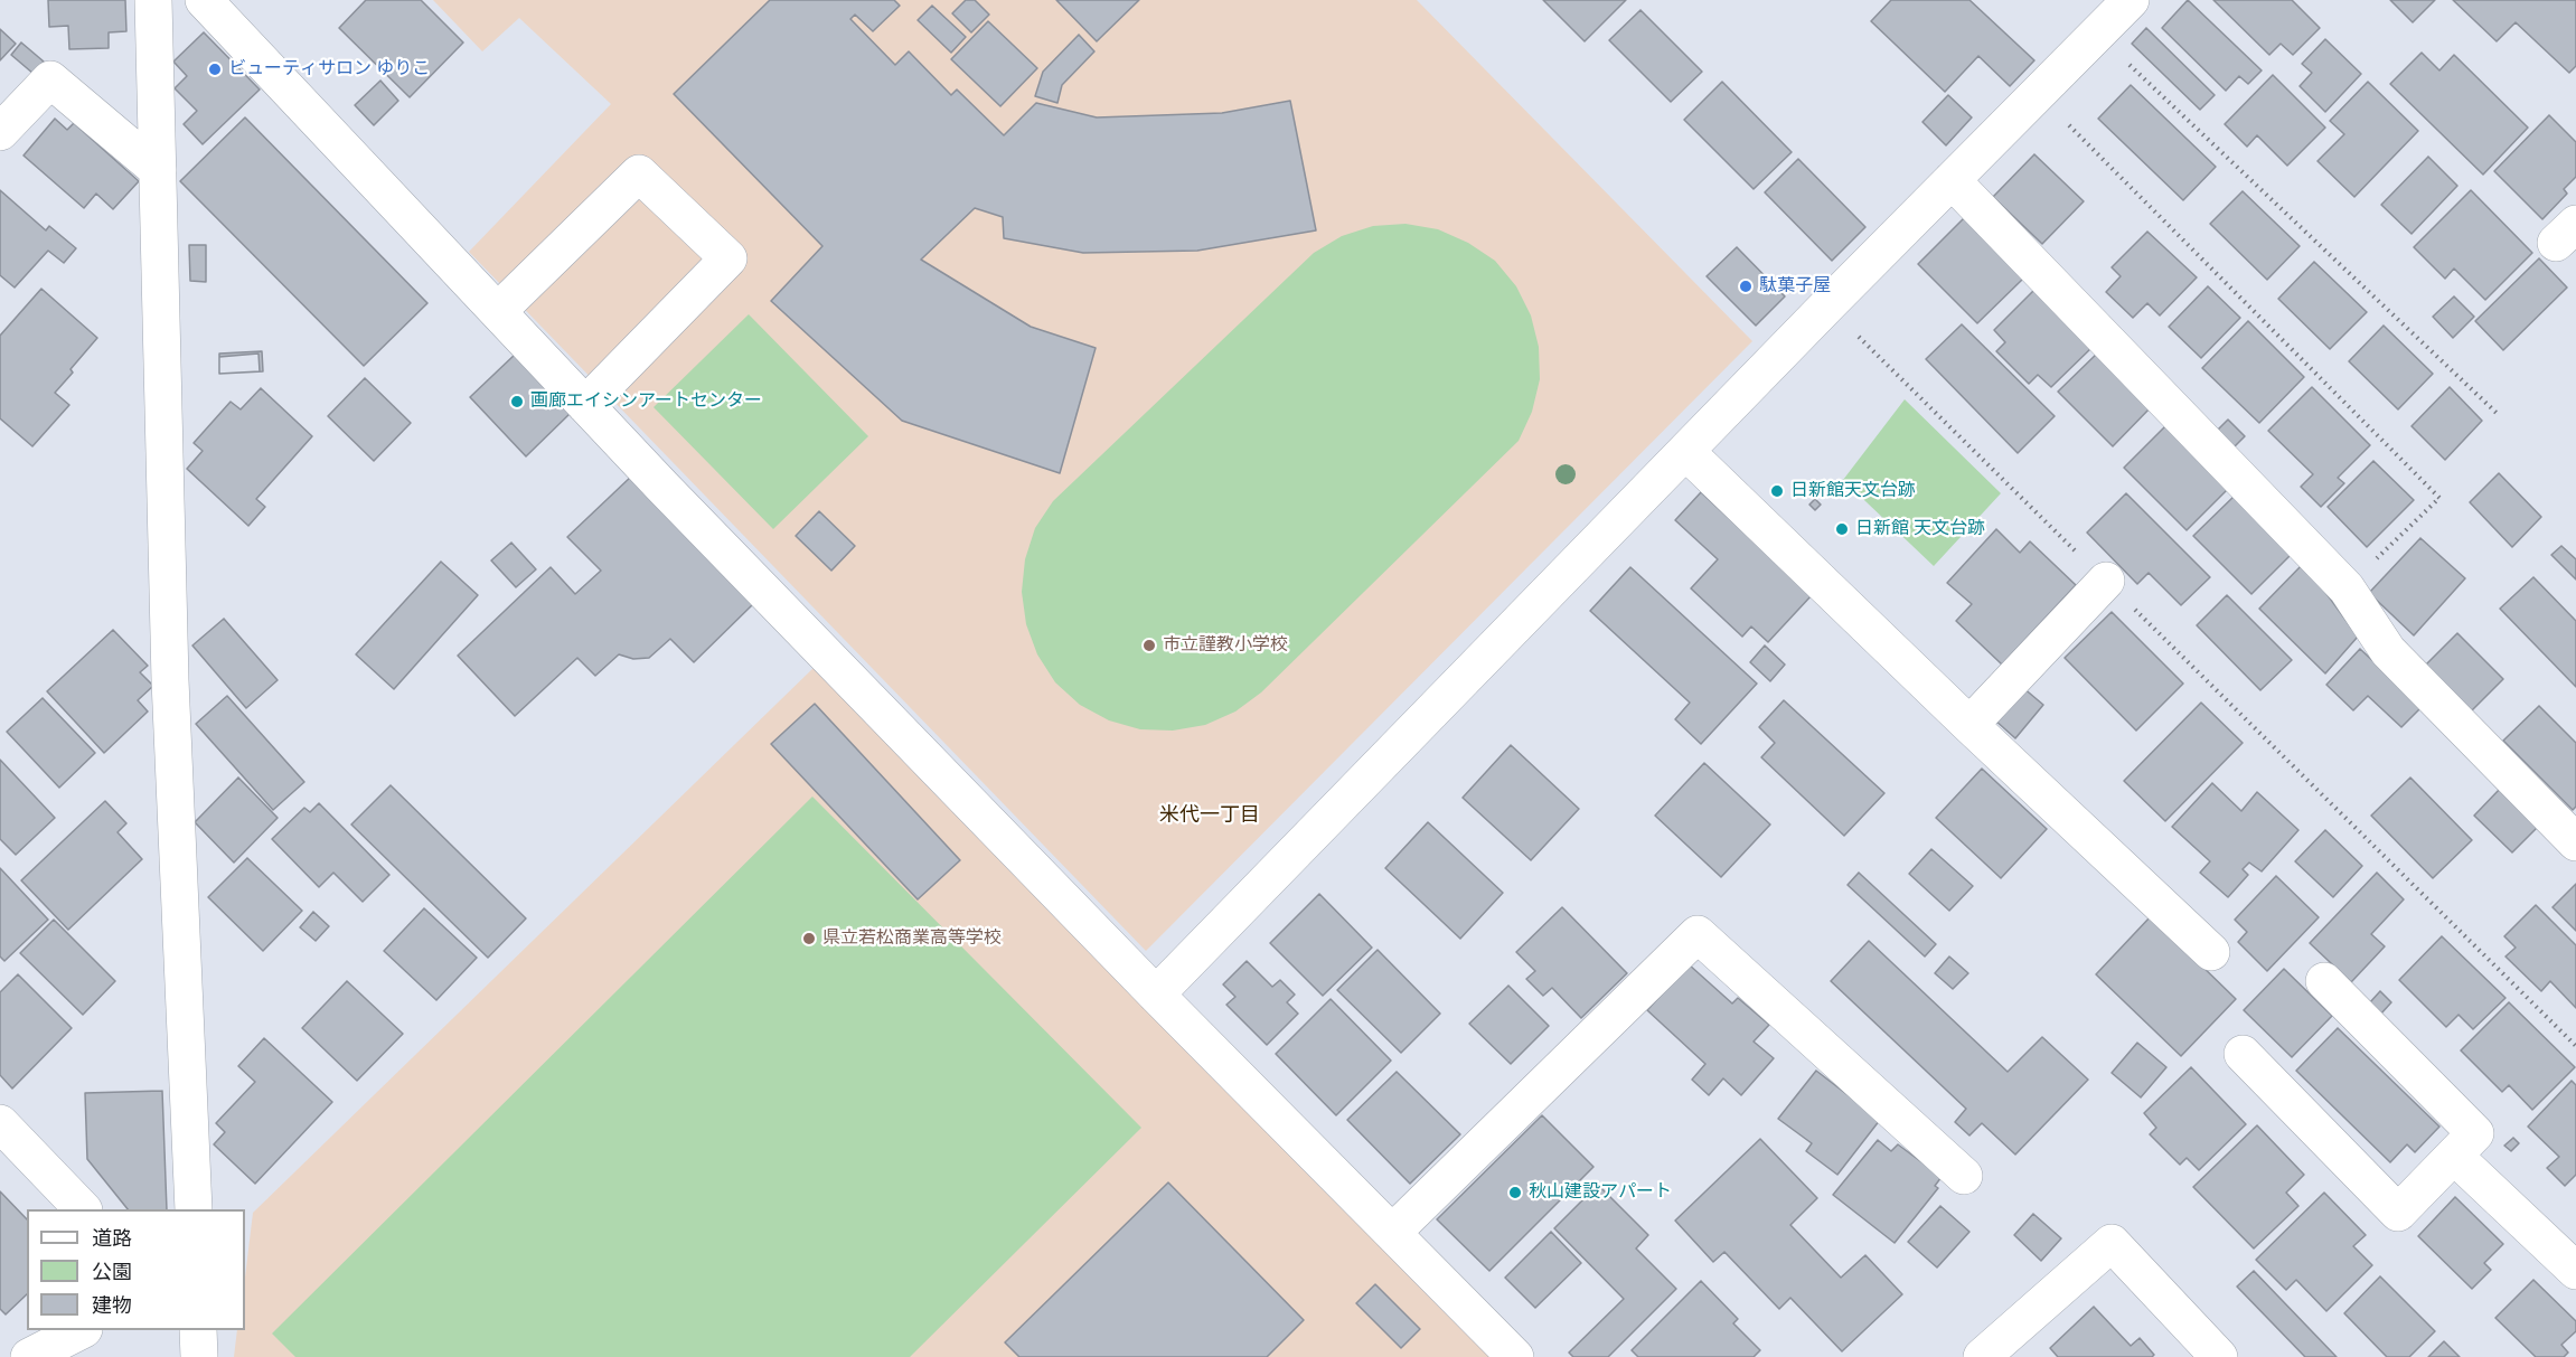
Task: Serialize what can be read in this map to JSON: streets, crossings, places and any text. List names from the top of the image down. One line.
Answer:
{"districts":["米代一丁目"],"places":["ビューティサロン ゆりこ","駄菓子屋","画廊エイシンアートセンター","日新館天文台跡","日新館 天文台跡","市立謹教小学校","県立若松商業高等学校","秋山建設アパート"],"legend":["道路","公園","建物"]}
